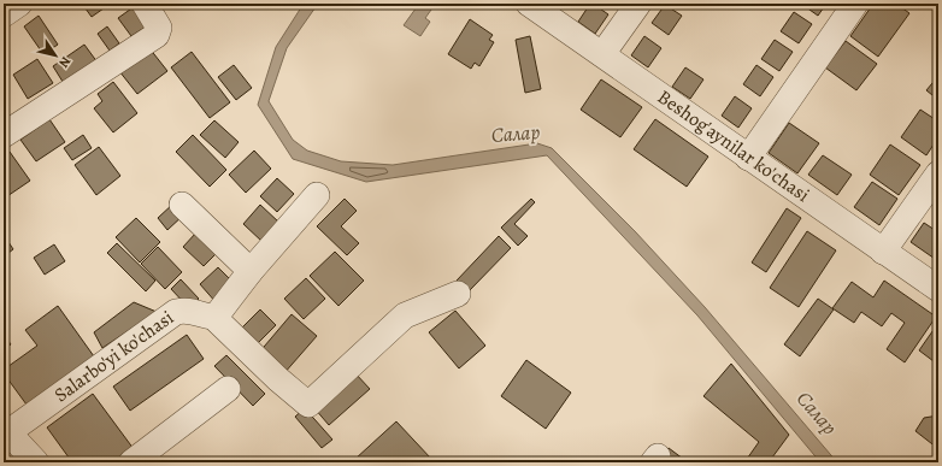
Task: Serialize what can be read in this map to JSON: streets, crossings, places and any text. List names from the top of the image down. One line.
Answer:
{"streets":{"street":["Beshog'aynilar ko'chasi","Salarbo'yi ko'chasi"]},"water":["Салар"],"north":"bottom right"}
